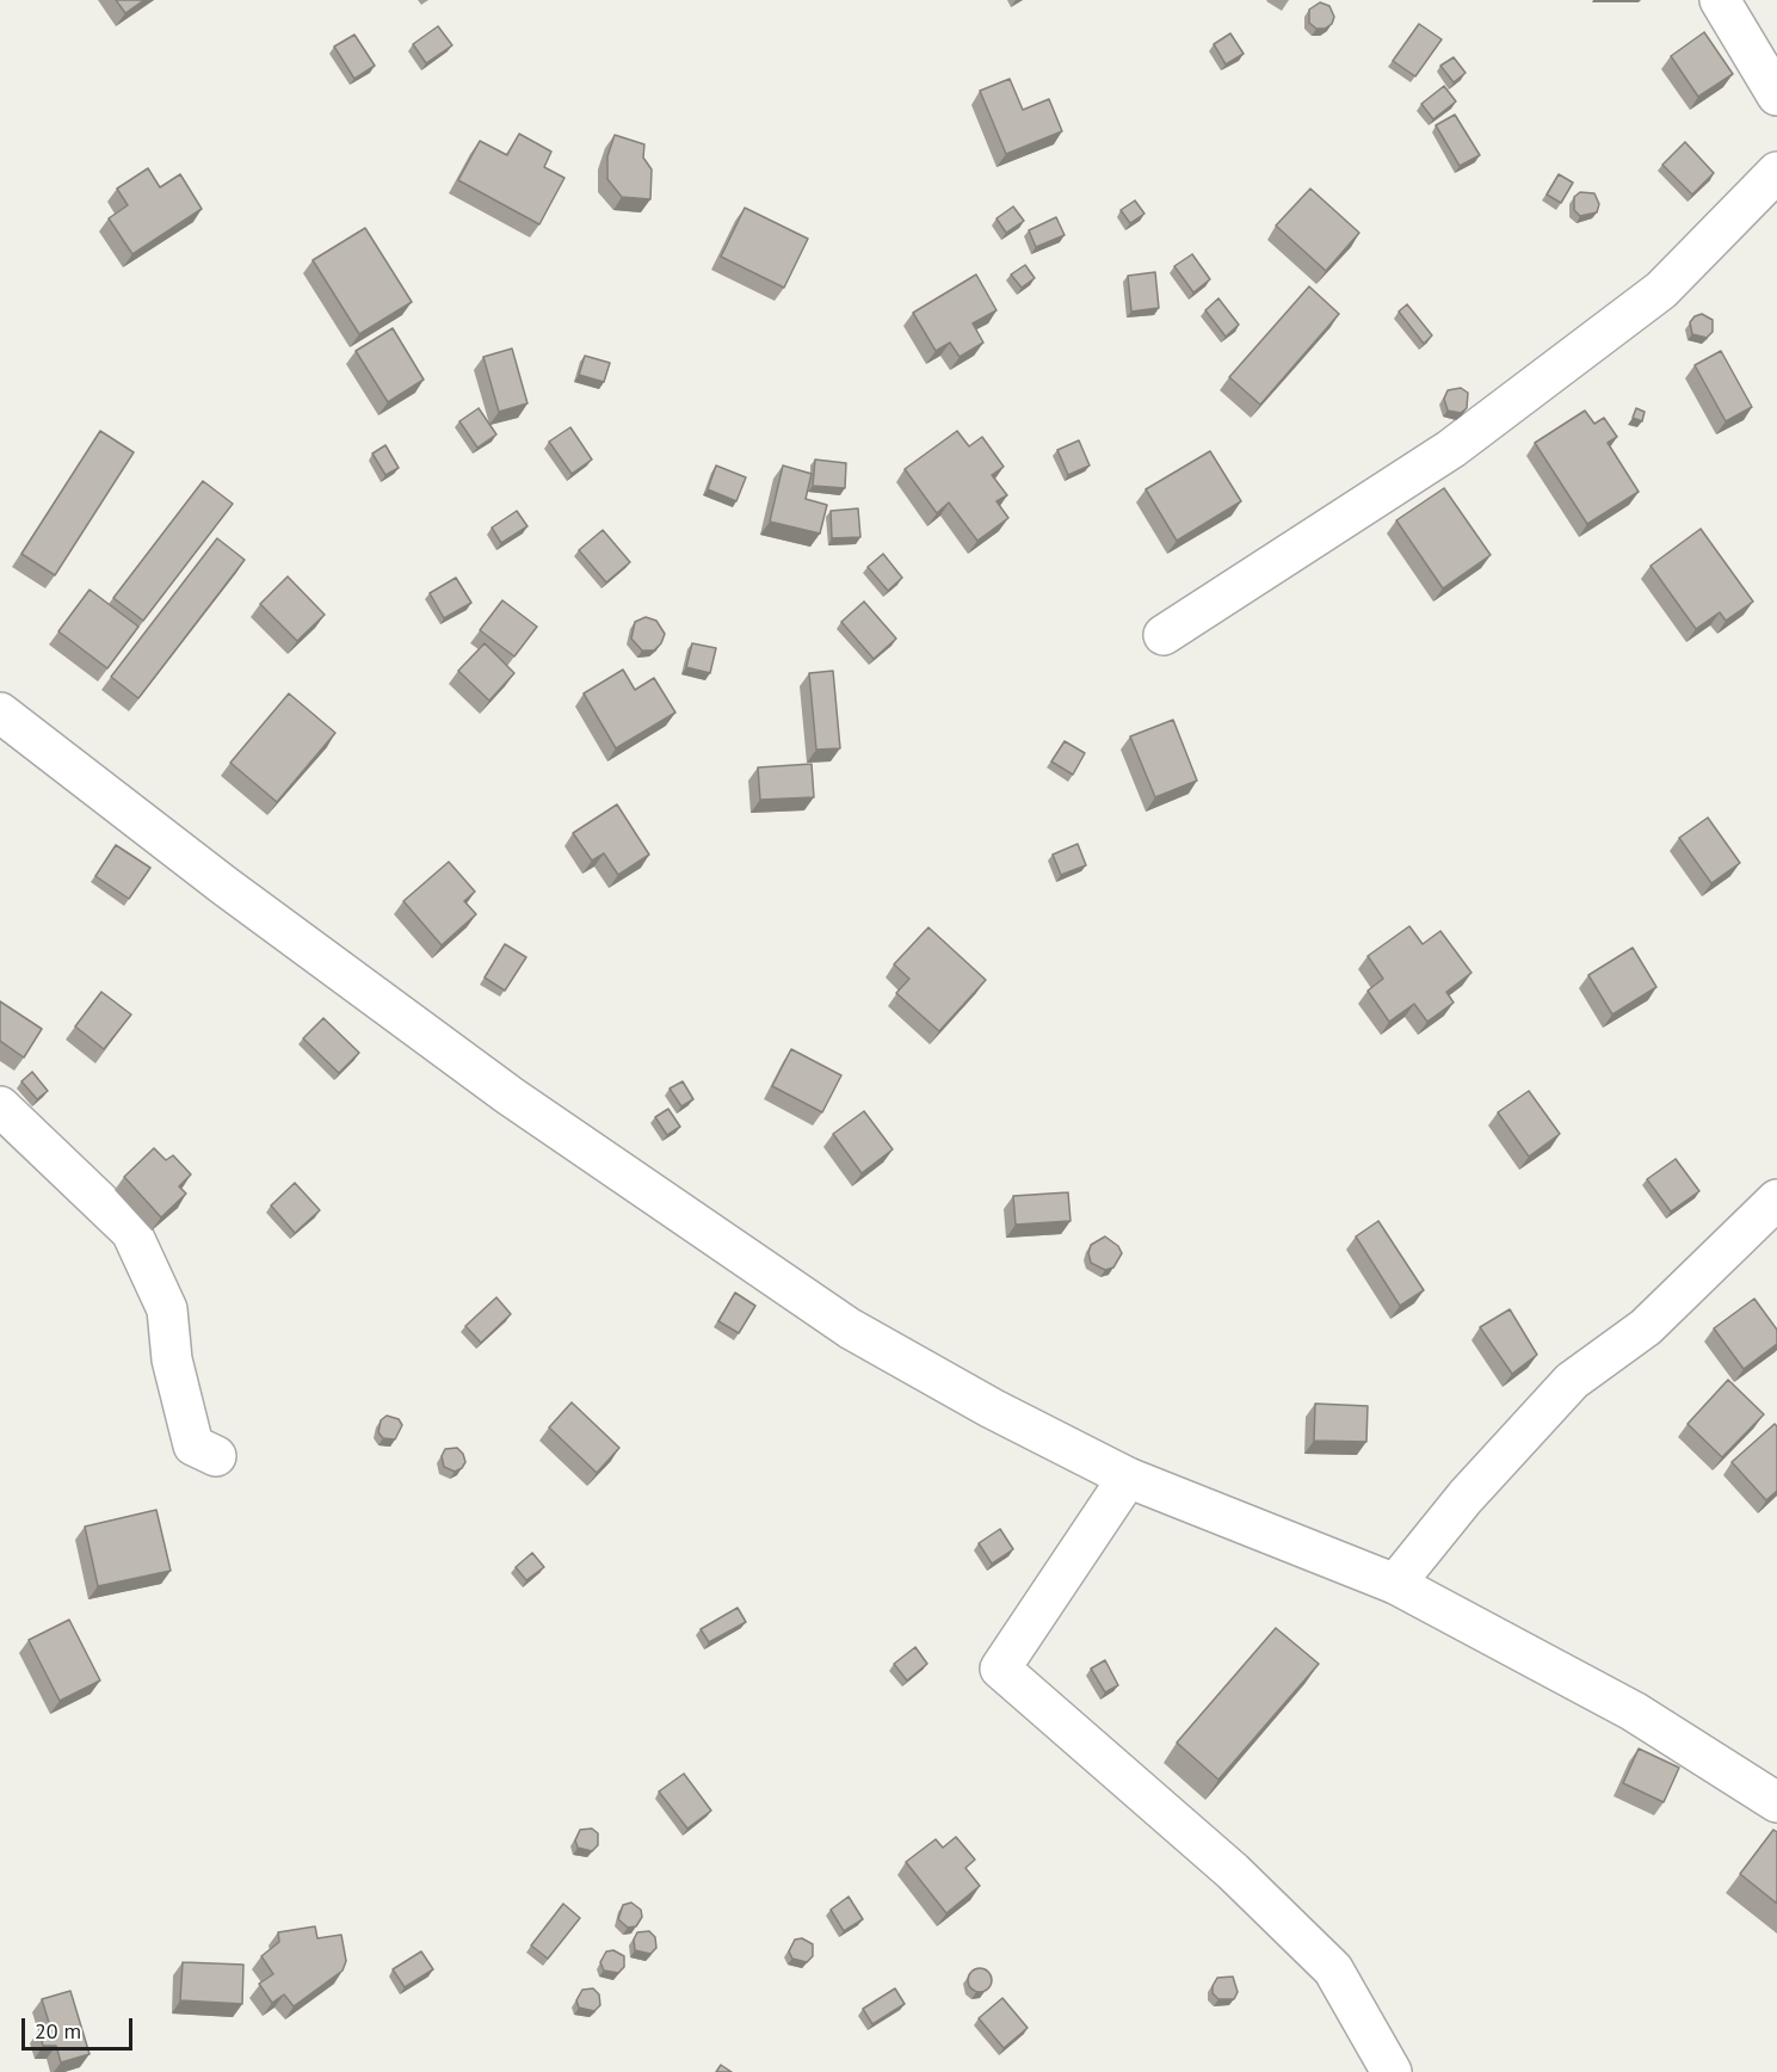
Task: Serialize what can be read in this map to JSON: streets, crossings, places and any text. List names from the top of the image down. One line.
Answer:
{"scale_bar":"20 m"}
